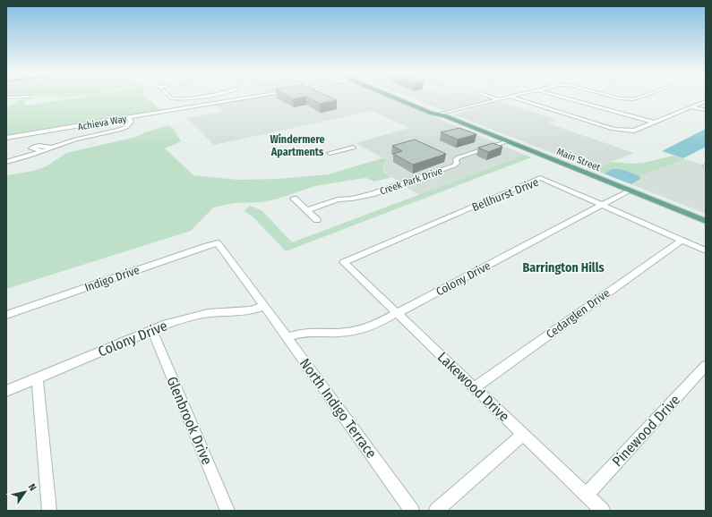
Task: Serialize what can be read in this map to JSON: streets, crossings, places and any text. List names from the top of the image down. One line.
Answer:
{"streets":{"main road":["Main Street"],"street":["Achieva Way","Creek Park Drive","Bellhurst Drive","Indigo Drive","Colony Drive","Cedarglen Drive","Lakewood Drive","North Indigo Terrace","Glenbrook Drive","Pinewood Drive"]},"crossings":[["Main Street","Creek Park Drive"],["Main Street","Colony Drive"],["Bellhurst Drive","Colony Drive"],["Bellhurst Drive","Cedarglen Drive"],["Bellhurst Drive","Lakewood Drive"],["Indigo Drive","North Indigo Terrace"],["Colony Drive","Lakewood Drive"],["Colony Drive","North Indigo Terrace"],["Colony Drive","Glenbrook Drive"],["Cedarglen Drive","Lakewood Drive"],["Lakewood Drive","Pinewood Drive"]],"districts":["Windermere Apartments","Barrington Hills"],"north":"top right"}
